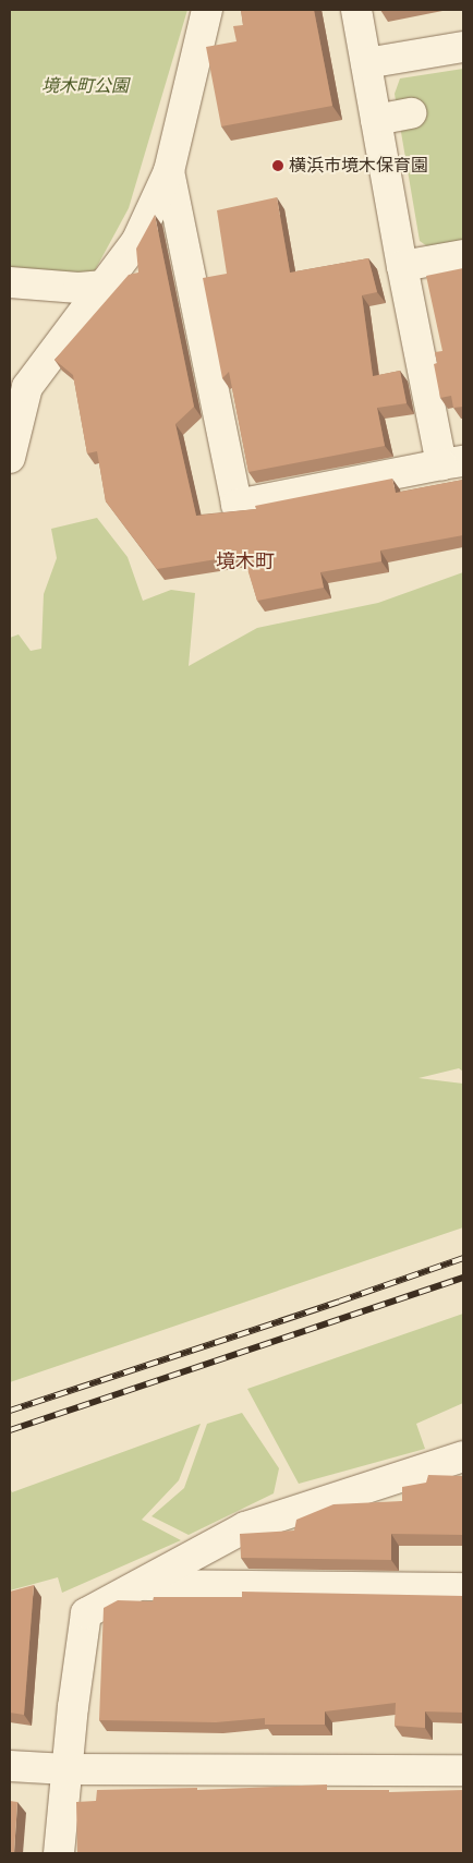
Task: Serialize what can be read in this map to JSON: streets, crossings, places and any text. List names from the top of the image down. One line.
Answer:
{"districts":["境木町"],"parks":["境木町公園"],"places":["横浜市境木保育園"]}
